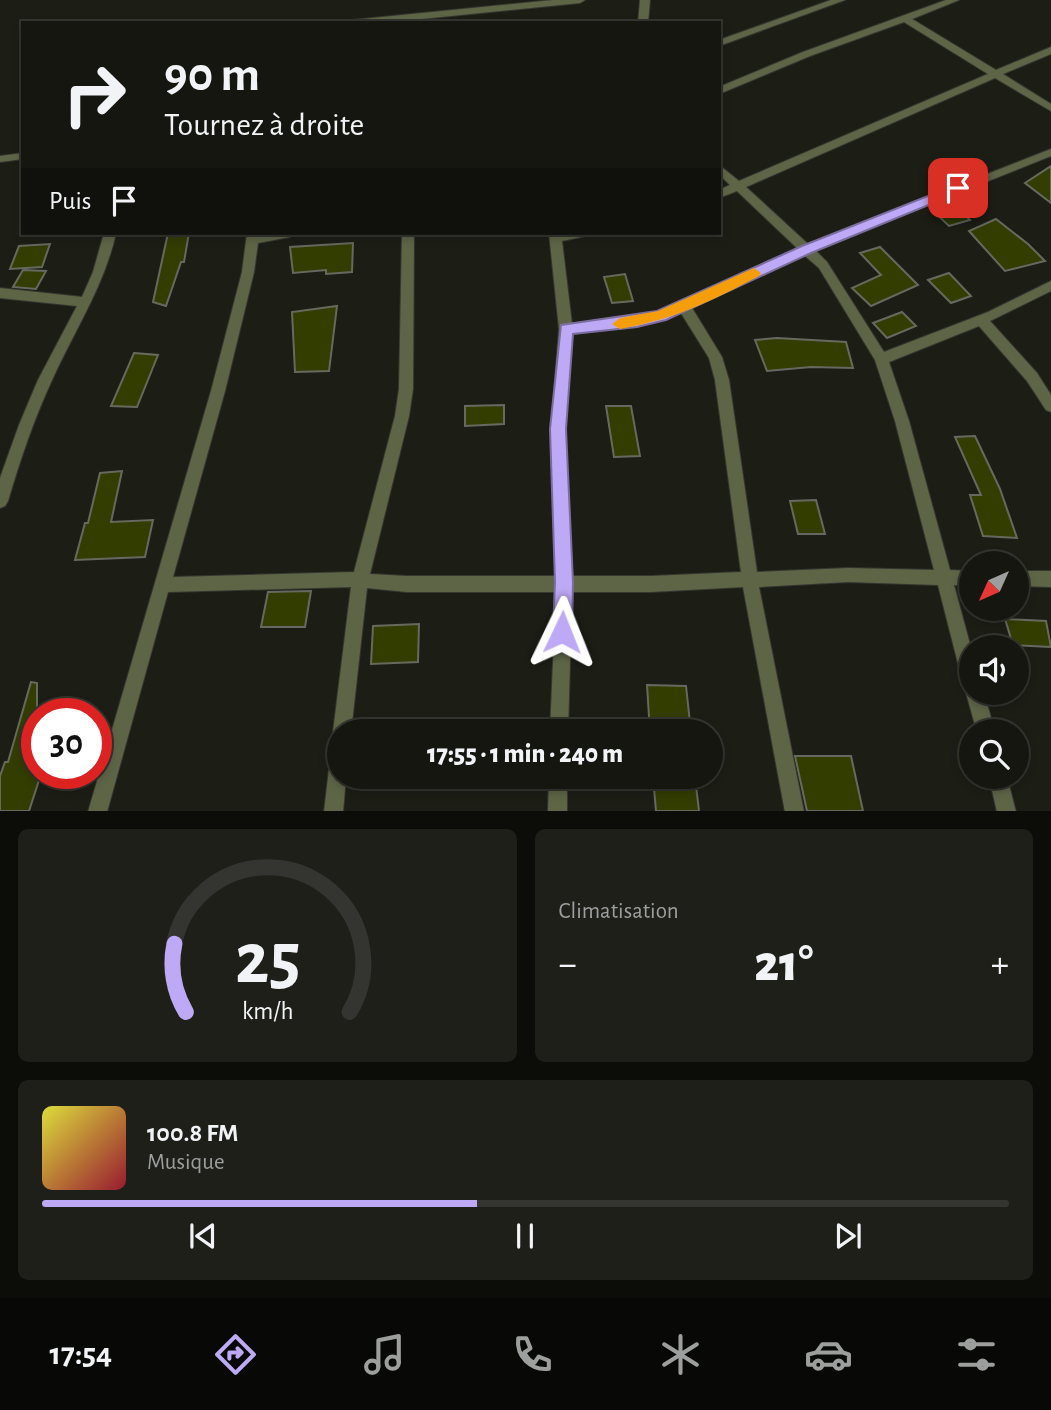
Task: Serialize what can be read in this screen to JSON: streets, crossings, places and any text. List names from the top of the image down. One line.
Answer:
{"north":"bottom left","page":{"turn":["90 m","Tournez à droite"],"then":"Puis","limit":"30","trip":"17:55 · 1 min · 240 m","tile":"Climatisation","heat":["−","21°","+"],"song":["100.8 FM","Musique"],"tabs":"17:54","gauge":["25","km/h"]}}
